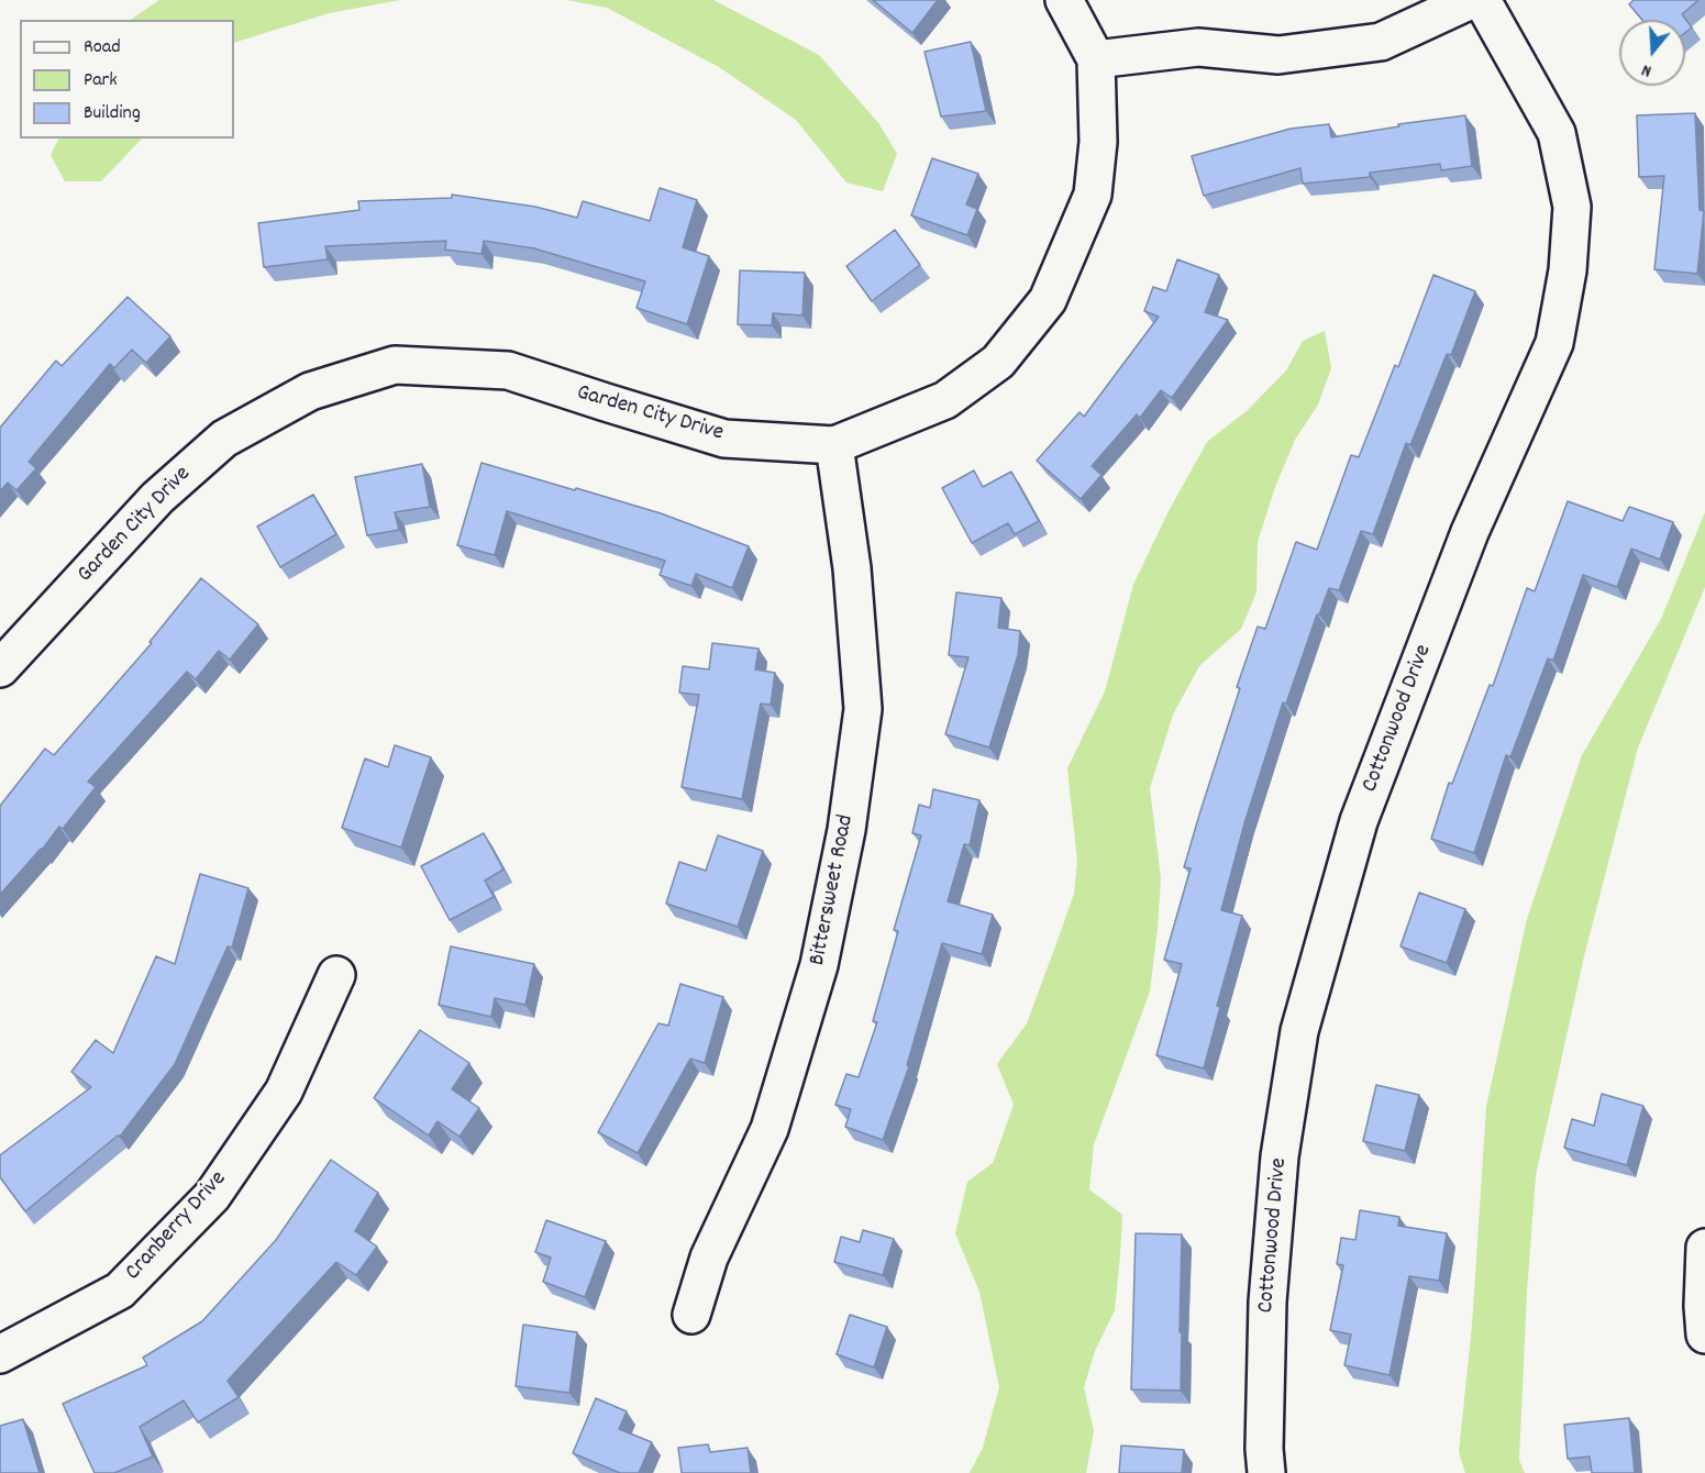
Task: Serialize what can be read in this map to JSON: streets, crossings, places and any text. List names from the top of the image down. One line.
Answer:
{"streets":{"street":["Garden City Drive","Cottonwood Drive","Bittersweet Road","Cranberry Drive"]},"crossings":[["Garden City Drive","Bittersweet Road"]],"legend":["Road","Park","Building"],"north":"bottom"}
